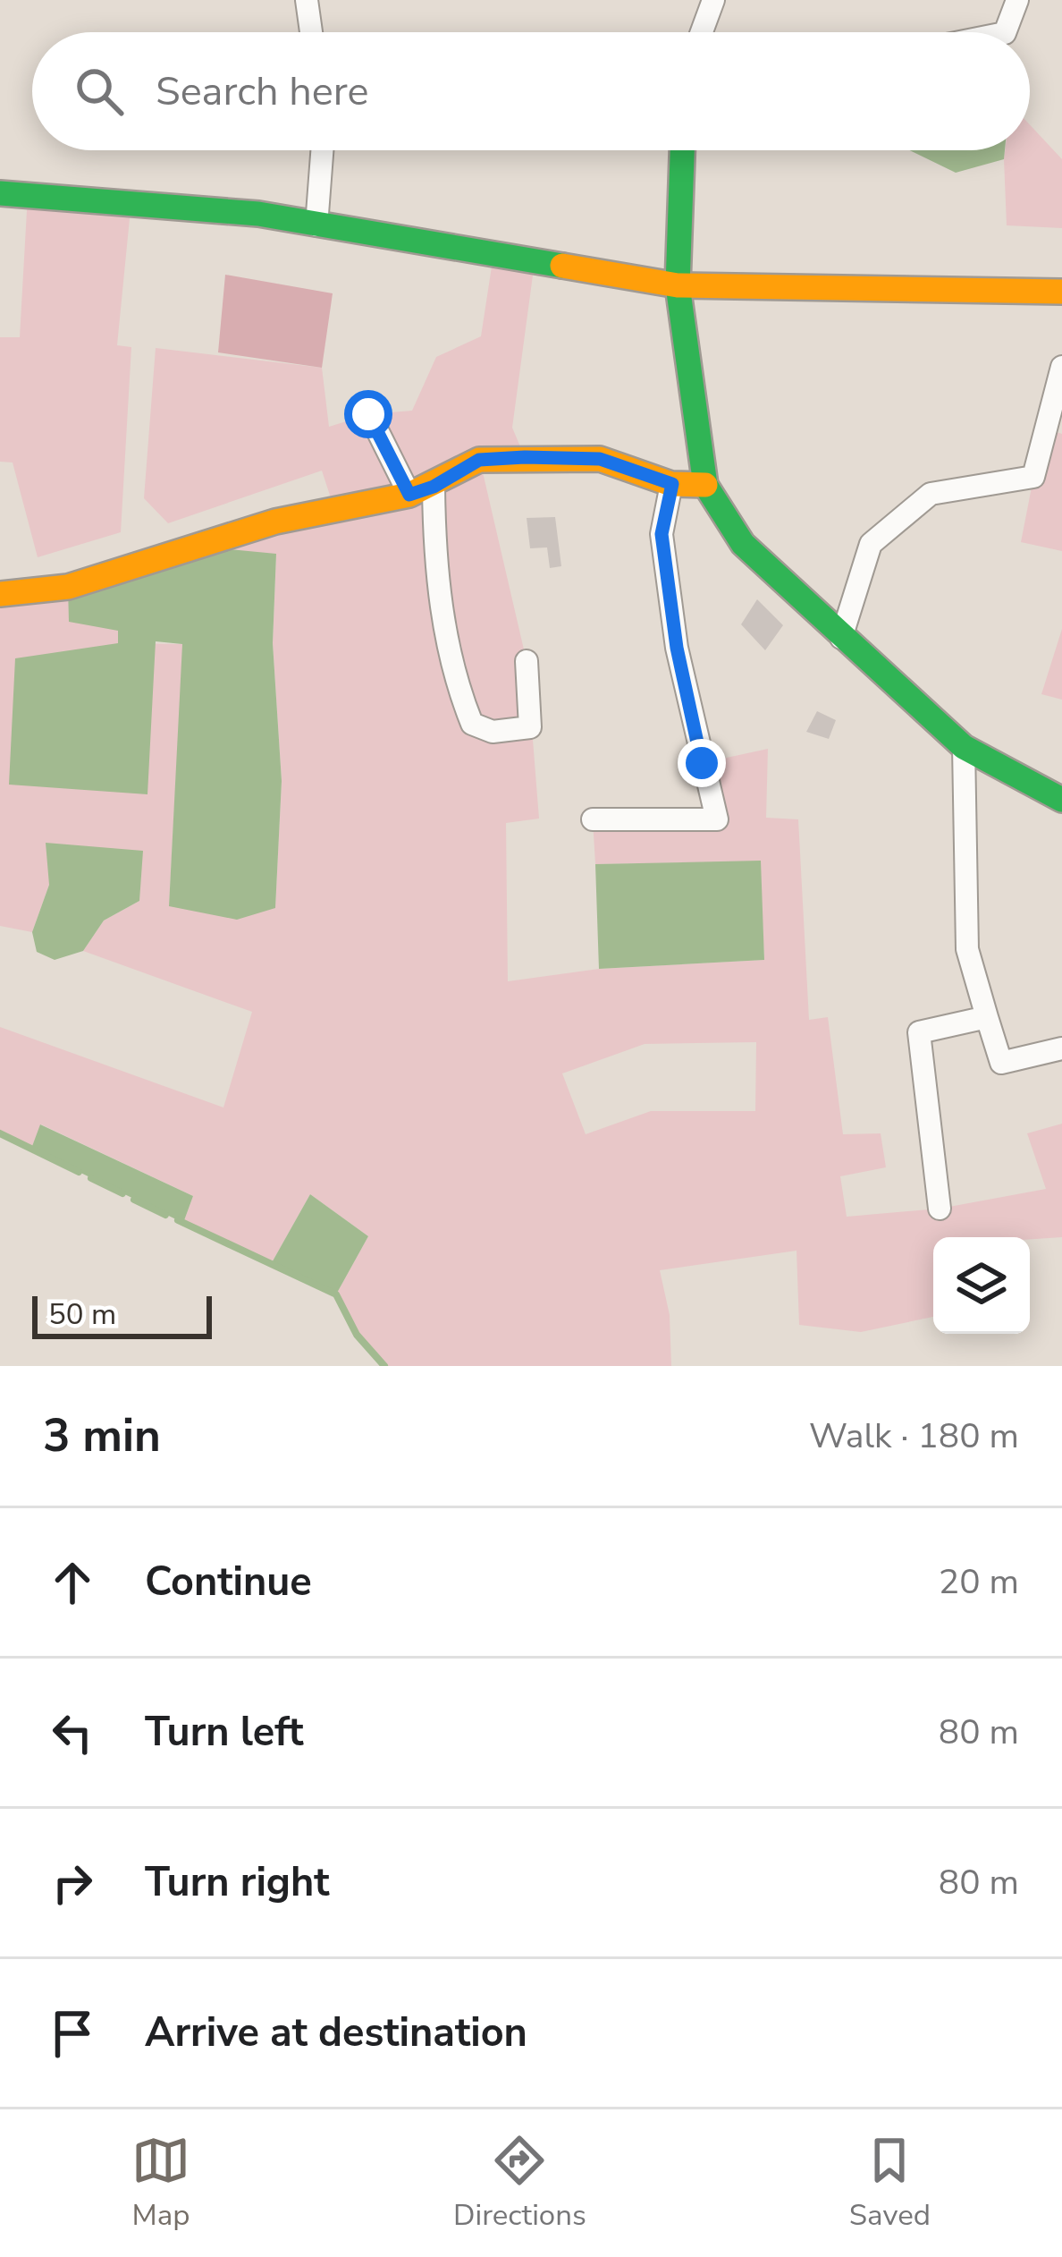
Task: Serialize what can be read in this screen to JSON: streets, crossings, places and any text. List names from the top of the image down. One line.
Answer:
{"scale_bar":"50 m","page":{"search":"Search here","scale":"50 m","heading":["3 min","Walk · 180 m"],"list":[["Continue","20 m"],["Turn left","80 m"],["Turn right","80 m"],"Arrive at destination"],"nav":["Map","Directions","Saved"]}}
